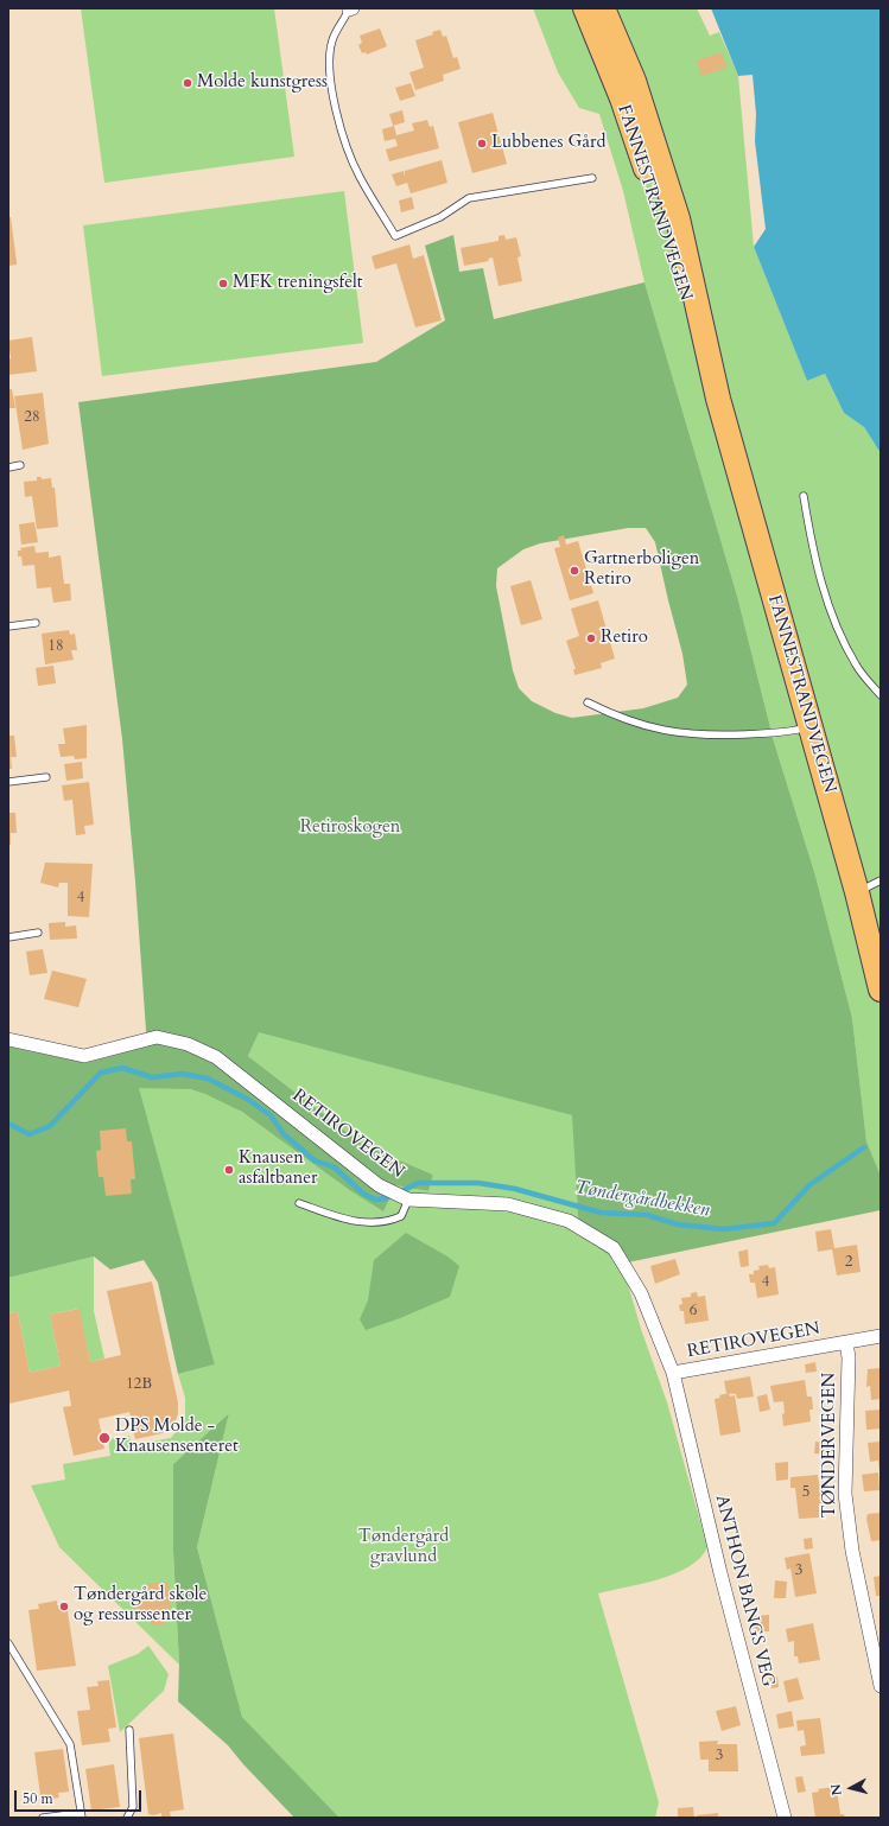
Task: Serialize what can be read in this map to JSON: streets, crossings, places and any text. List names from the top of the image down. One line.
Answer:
{"streets":{"highway":["FANNESTRANDVEGEN"],"street":["RETIROVEGEN","TØNDERVEGEN","ANTHON BANGS VEG"]},"crossings":[["RETIROVEGEN","TØNDERVEGEN"],["RETIROVEGEN","ANTHON BANGS VEG"]],"water":["Tøndergårdbekken"],"parks":["Retiroskogen","Tøndergård gravlund"],"places":["Molde kunstgress","Lubbenes Gård","MFK treningsfelt","Gartnerboligen Retiro","Retiro","Knausen asfaltbaner","DPS Molde - Knausensenteret","Tøndergård skole og ressurssenter"],"house_numbers":["28","18","4","2","4","6","12B","5","3","3"],"scale_bar":"50 m","north":"left"}
